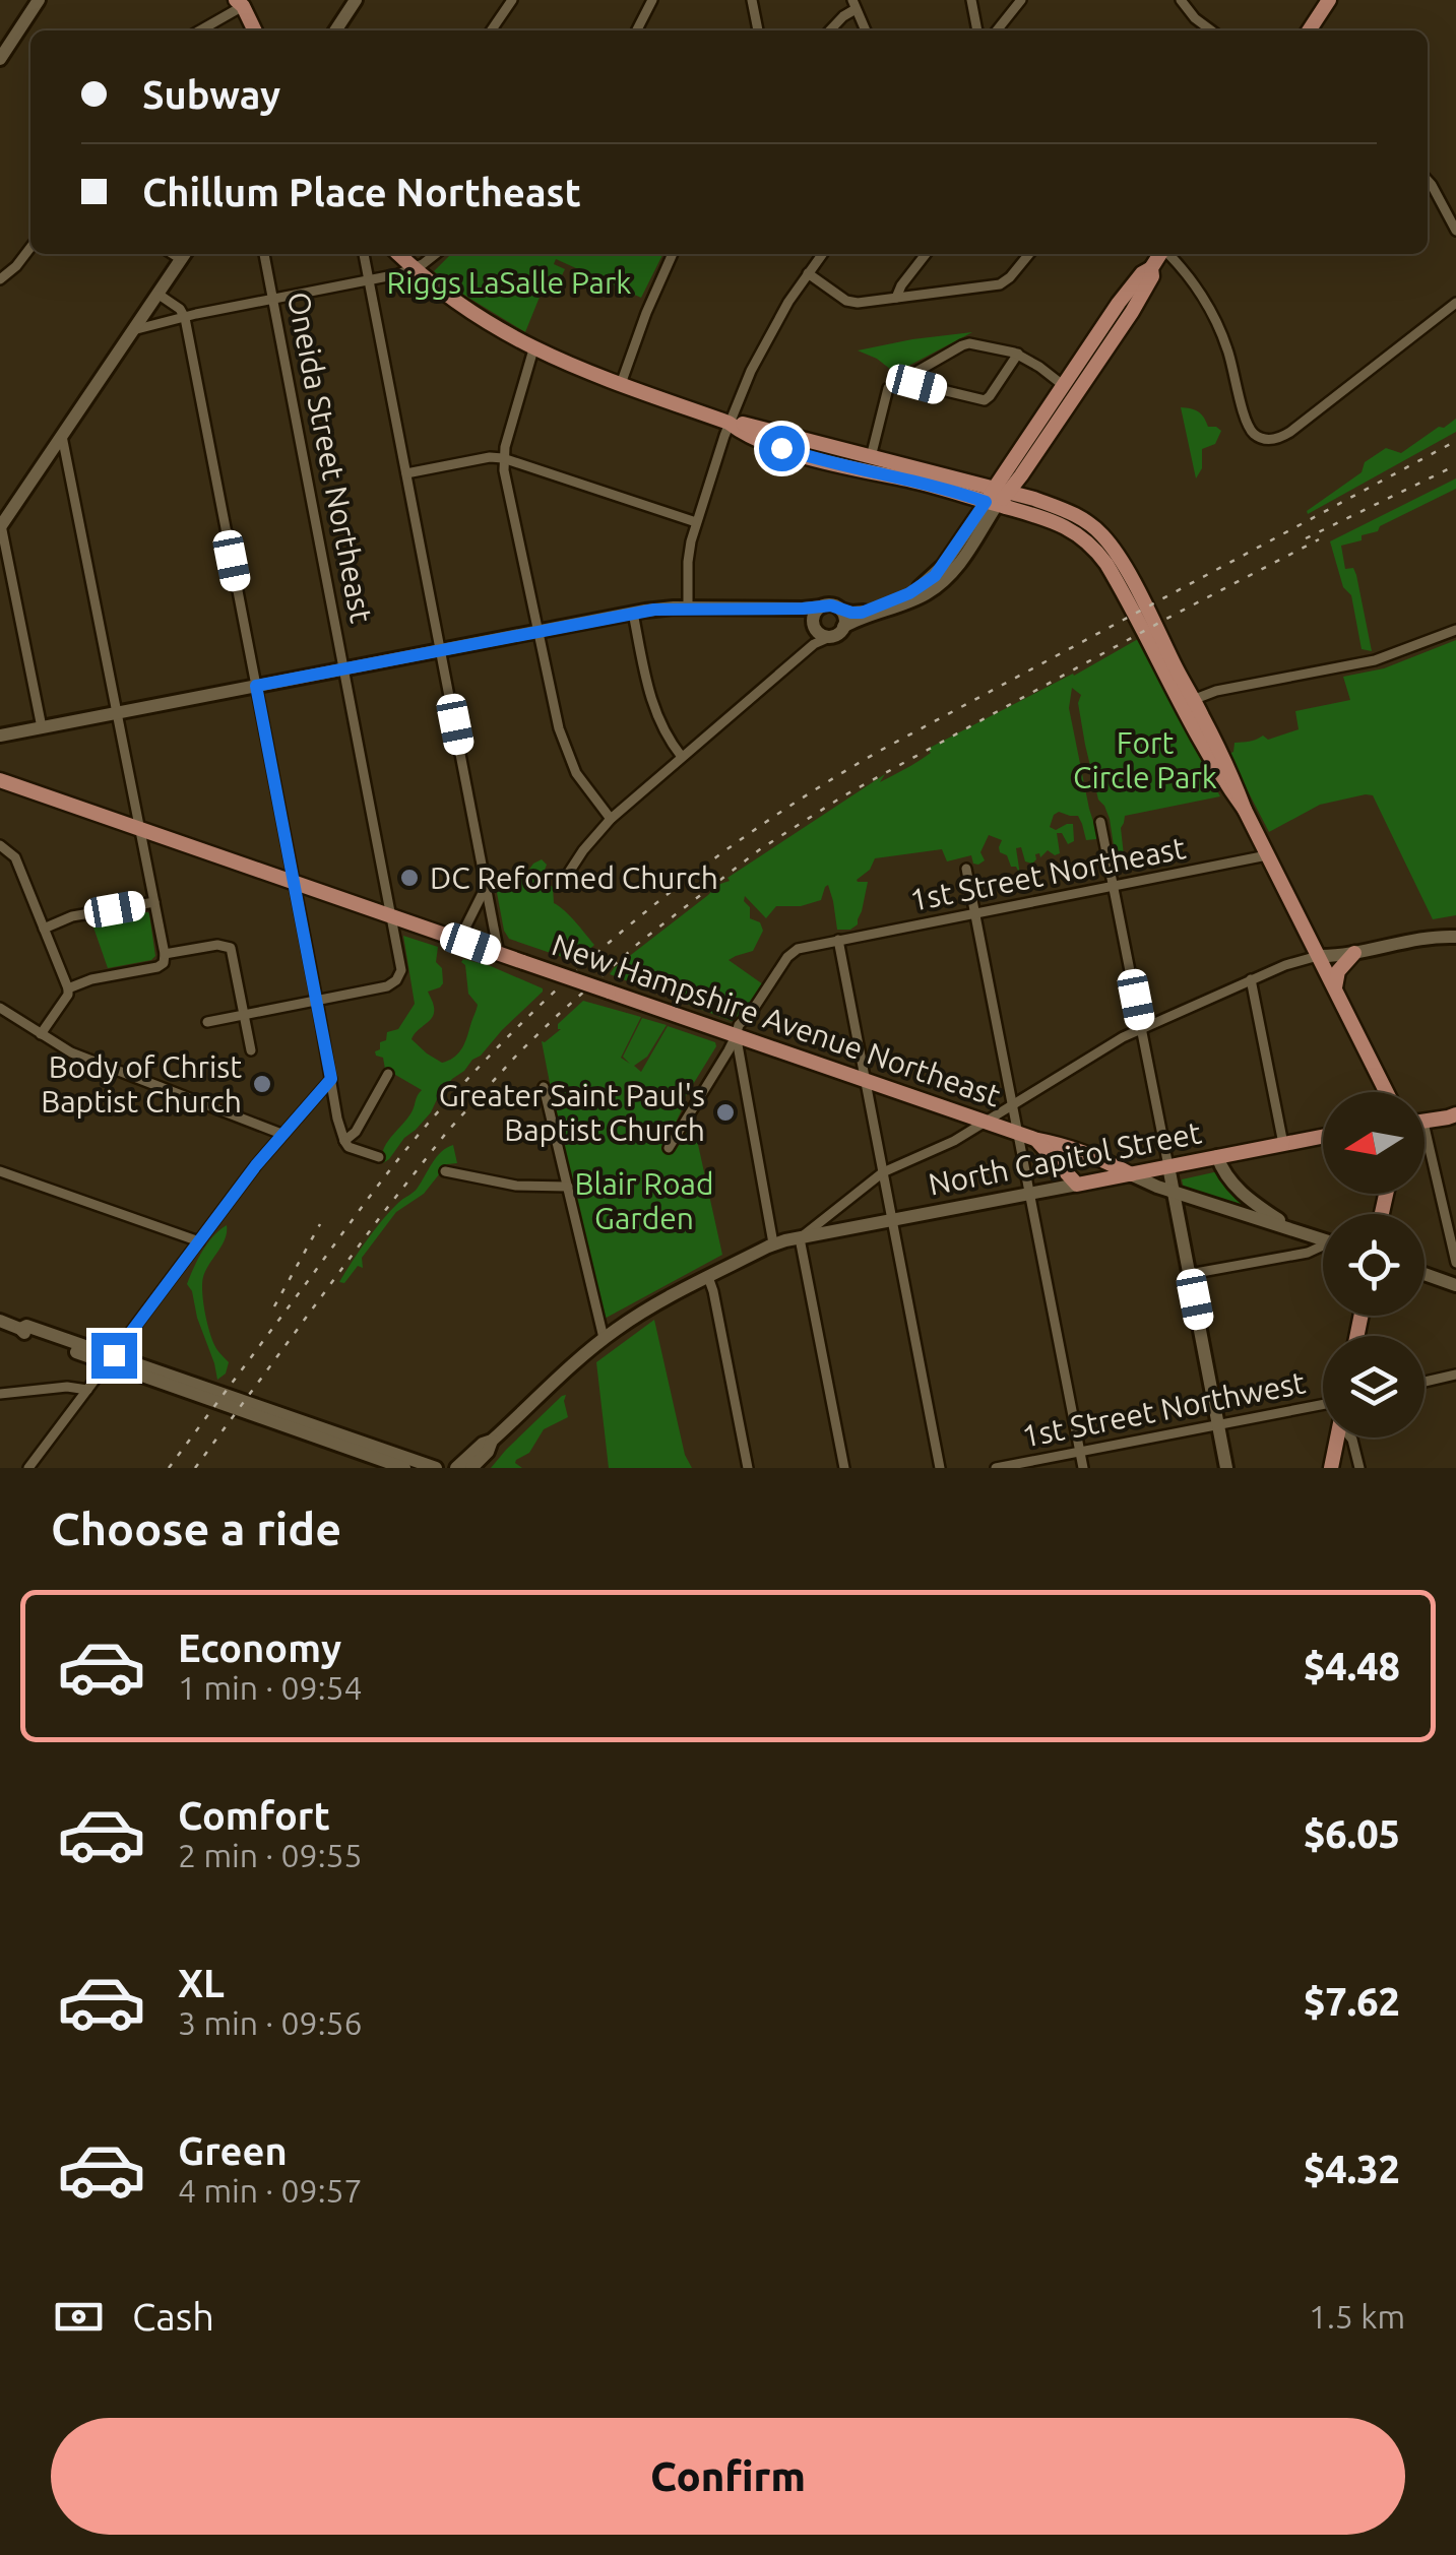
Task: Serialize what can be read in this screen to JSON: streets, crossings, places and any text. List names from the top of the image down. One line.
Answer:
{"streets":{"main road":["New Hampshire Avenue Northeast","North Capitol Street"],"street":["Oneida Street Northeast","1st Street Northeast","1st Street Northwest"]},"crossings":[["Oneida Street Northeast","New Hampshire Avenue Northeast"],["1st Street Northeast","New Hampshire Avenue Northeast"],["New Hampshire Avenue Northeast","North Capitol Street"]],"parks":["Riggs LaSalle Park","Fort Circle Park","Blair Road Garden"],"places":["DC Reformed Church","Body of Christ Baptist Church","Greater Saint Paul's Baptist Church"],"north":"left","page":{"banner":["Subway","Chillum Place Northeast"],"heading":"Choose a ride","list":[{"name":"Economy","note":"1 min · 09:54","value":"$4.48"},{"name":"Comfort","note":"2 min · 09:55","value":"$6.05"},{"name":"XL","note":"3 min · 09:56","value":"$7.62"},{"name":"Green","note":"4 min · 09:57","value":"$4.32"}],"pay":["Cash","1.5 km"],"buttons":"Confirm"}}
